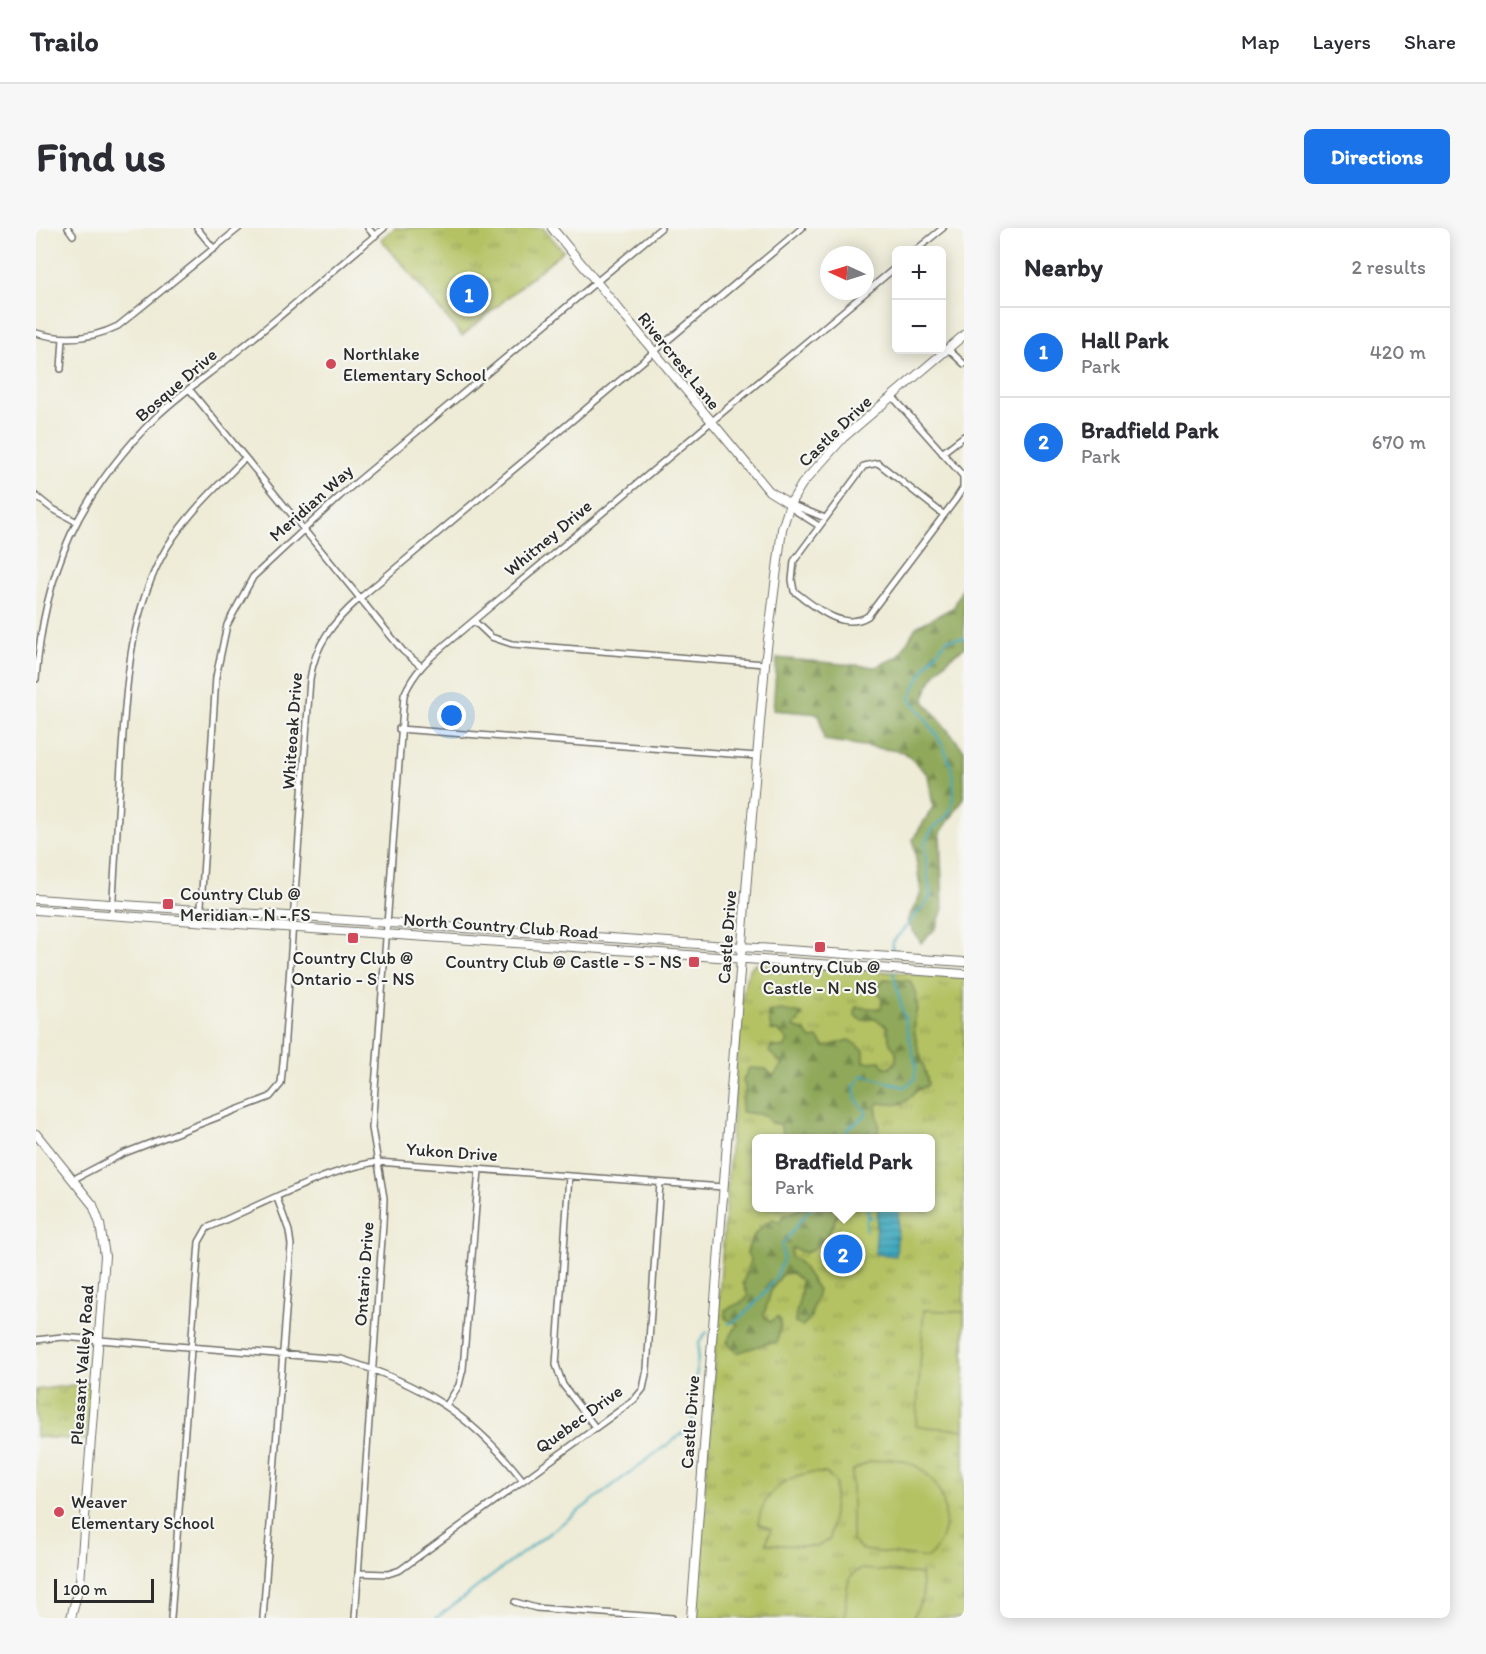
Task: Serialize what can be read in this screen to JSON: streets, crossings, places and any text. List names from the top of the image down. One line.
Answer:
{"streets":{"main road":["Rivercrest Lane","Castle Drive","North Country Club Road","Pleasant Valley Road"],"street":["Bosque Drive","Meridian Way","Whitney Drive","Whiteoak Drive","Yukon Drive","Ontario Drive","Quebec Drive"]},"crossings":[["Rivercrest Lane","Castle Drive"],["Rivercrest Lane","Meridian Way"],["Rivercrest Lane","Whitney Drive"],["Rivercrest Lane","Whiteoak Drive"],["Castle Drive","North Country Club Road"],["Castle Drive","Yukon Drive"],["Meridian Way","North Country Club Road"],["Whitney Drive","North Country Club Road"],["Whitney Drive","Ontario Drive"],["Whiteoak Drive","North Country Club Road"],["Whiteoak Drive","Pleasant Valley Road"],["North Country Club Road","Ontario Drive"],["Yukon Drive","Ontario Drive"],["Yukon Drive","Quebec Drive"],["Ontario Drive","Quebec Drive"]],"places":{"other":["Northlake Elementary School","Weaver Elementary School"],"transit":["Country Club @ Meridian - N - FS","Country Club @ Ontario - S - NS","Country Club @ Castle - N - NS","Country Club @ Castle - S - NS"]},"scale_bar":"100 m","north":"left","page":{"header":"Trailo","nav":["Map","Layers","Share"],"buttons":"Directions","title":"Find us","heading":["Nearby","2 results"],"map_buttons":["+","−"],"pins":["1","2"],"list":[{"mark":"1","name":"Hall Park","note":"Park","value":"420 m"},{"mark":"2","name":"Bradfield Park","note":"Park","value":"670 m"}],"popup":["Bradfield Park","Park"],"scale":"100 m"}}
